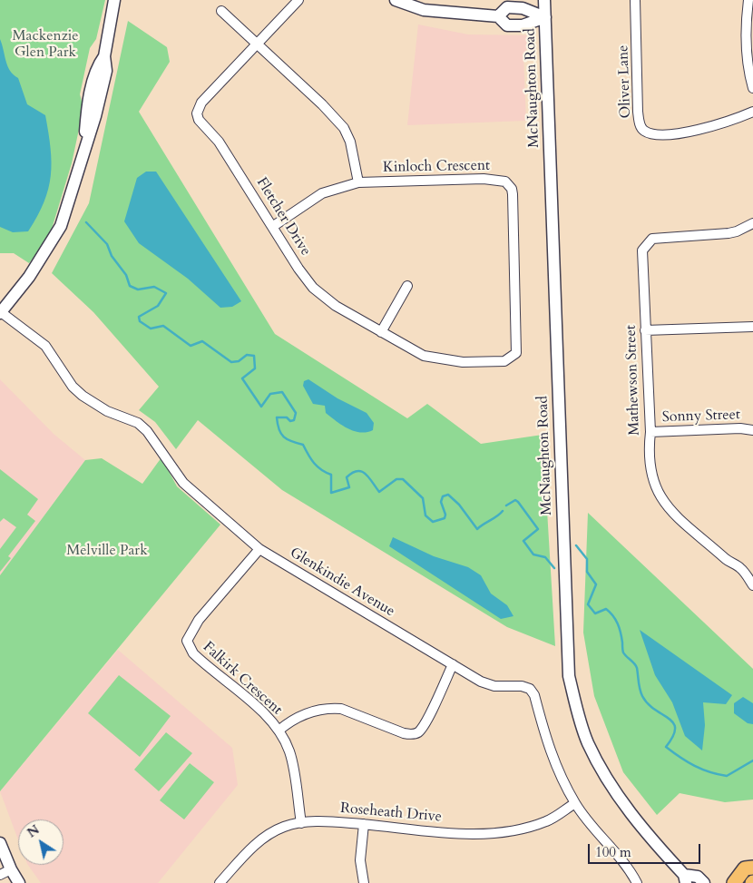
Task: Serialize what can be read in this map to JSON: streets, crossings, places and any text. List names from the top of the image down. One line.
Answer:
{"streets":{"street":["Oliver Lane","McNaughton Road","Kinloch Crescent","Fletcher Drive","Mathewson Street","Sonny Street","Glenkindie Avenue","Falkirk Crescent","Roseheath Drive"]},"crossings":[["Kinloch Crescent","Fletcher Drive"],["Mathewson Street","Sonny Street"],["Glenkindie Avenue","Falkirk Crescent"],["Glenkindie Avenue","Roseheath Drive"],["Falkirk Crescent","Roseheath Drive"]],"parks":["Mackenzie Glen Park","Melville Park"],"scale_bar":"100 m","north":"top left"}
